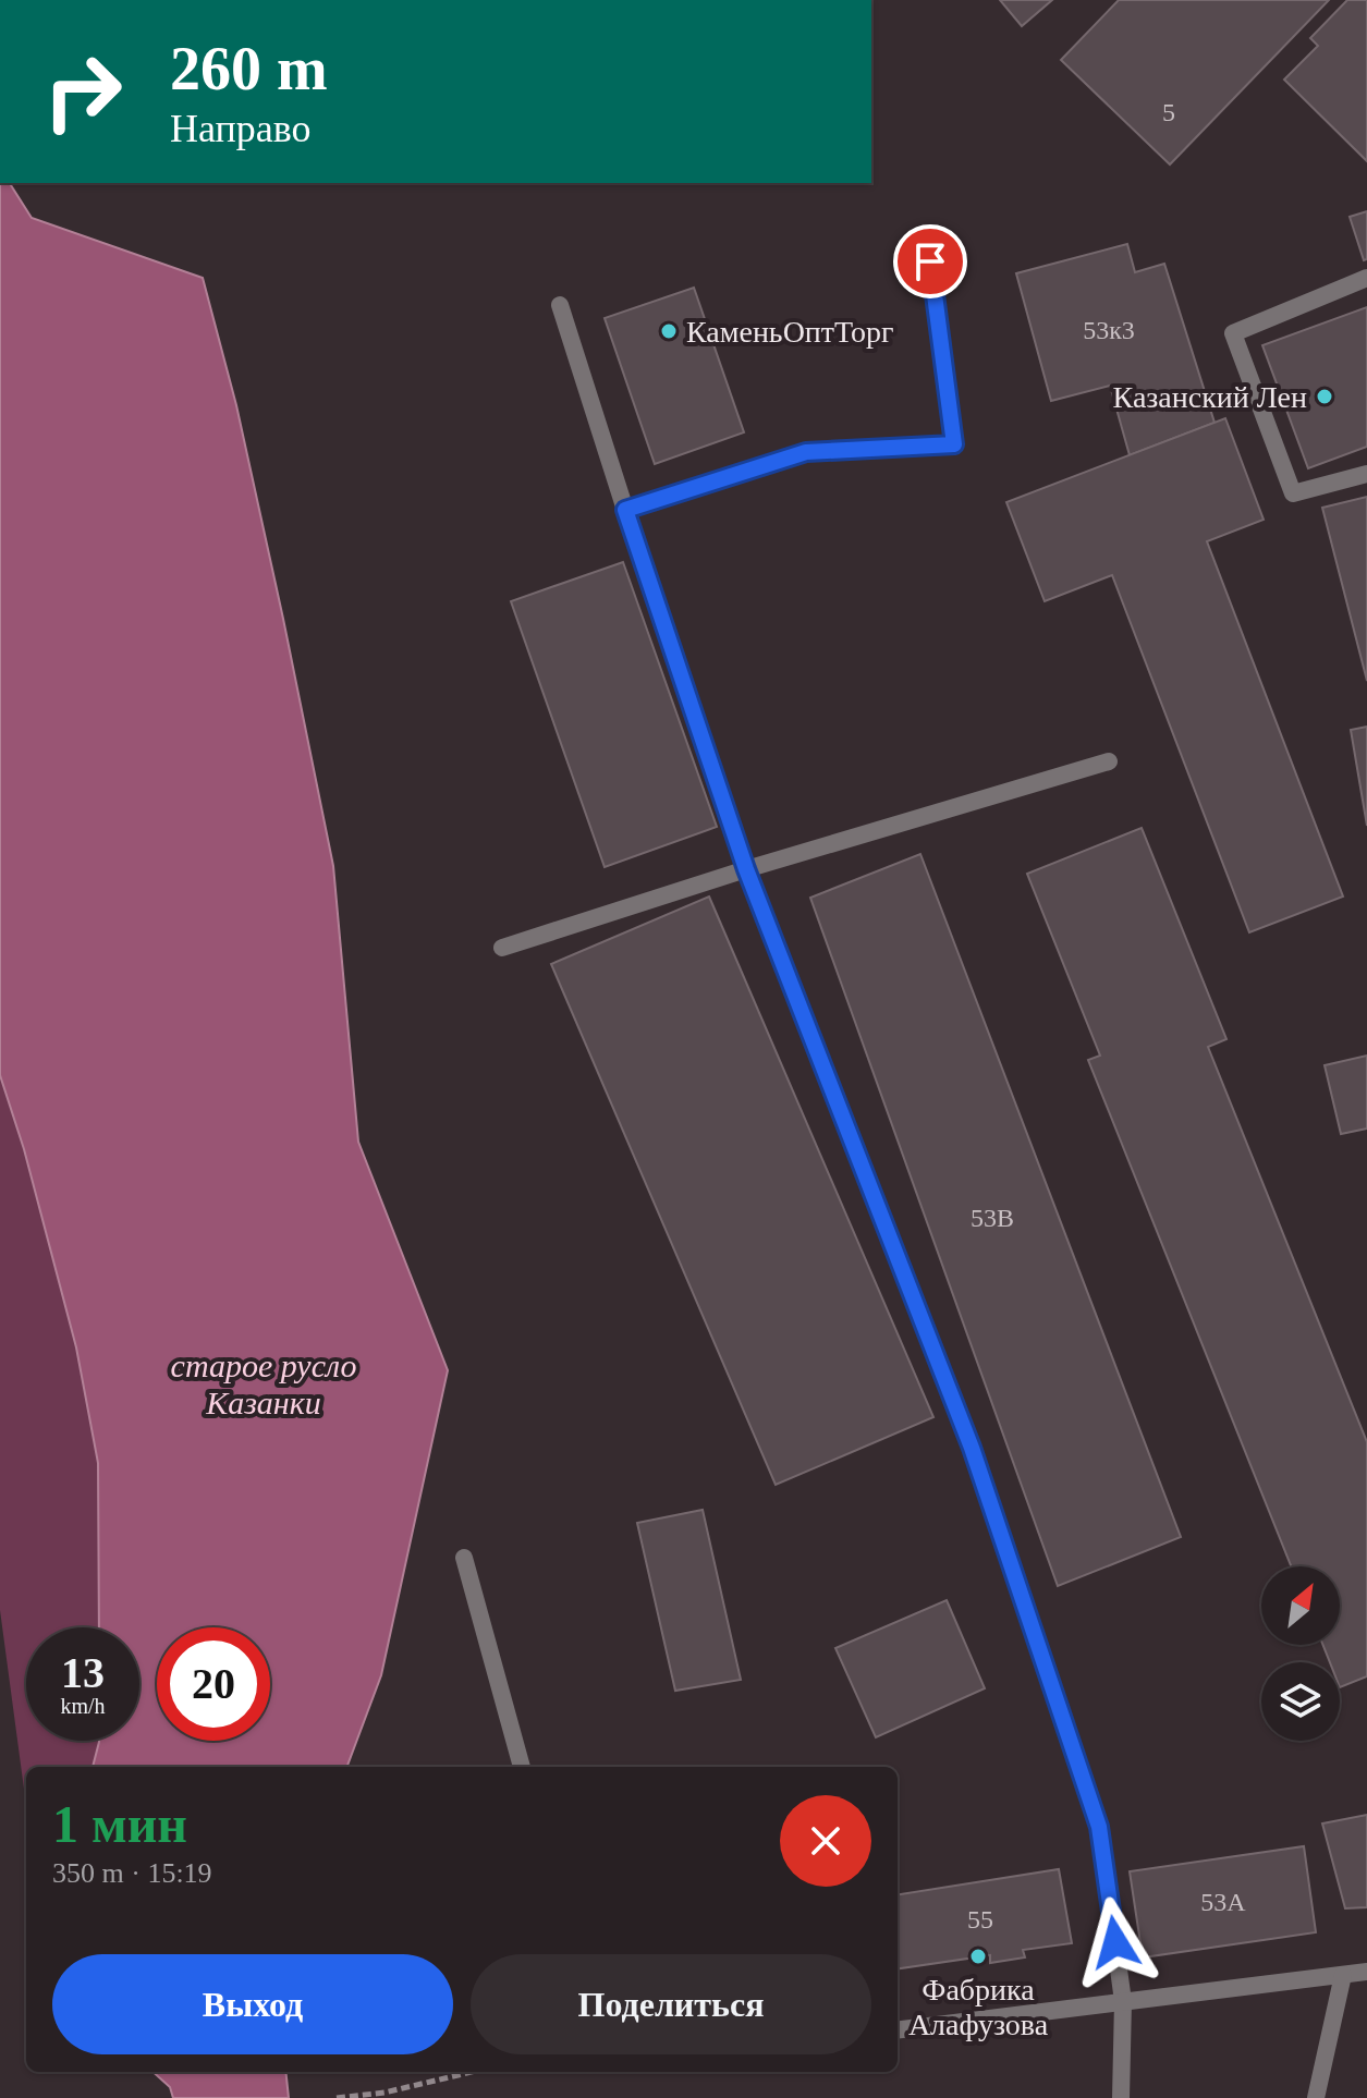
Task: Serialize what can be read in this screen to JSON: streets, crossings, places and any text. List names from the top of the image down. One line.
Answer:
{"water":["старое русло Казанки"],"places":["КаменьОптТорг","Казанский Лен","Фабрика Алафузова"],"house_numbers":["5","53к3","53В","53А","55"],"north":"top right","page":{"turn":["260 m","Направо"],"speed":"13 km/h","limit":"20","heading":["1 мин","350 m · 15:19"],"buttons":["Выход","Поделиться"]}}
